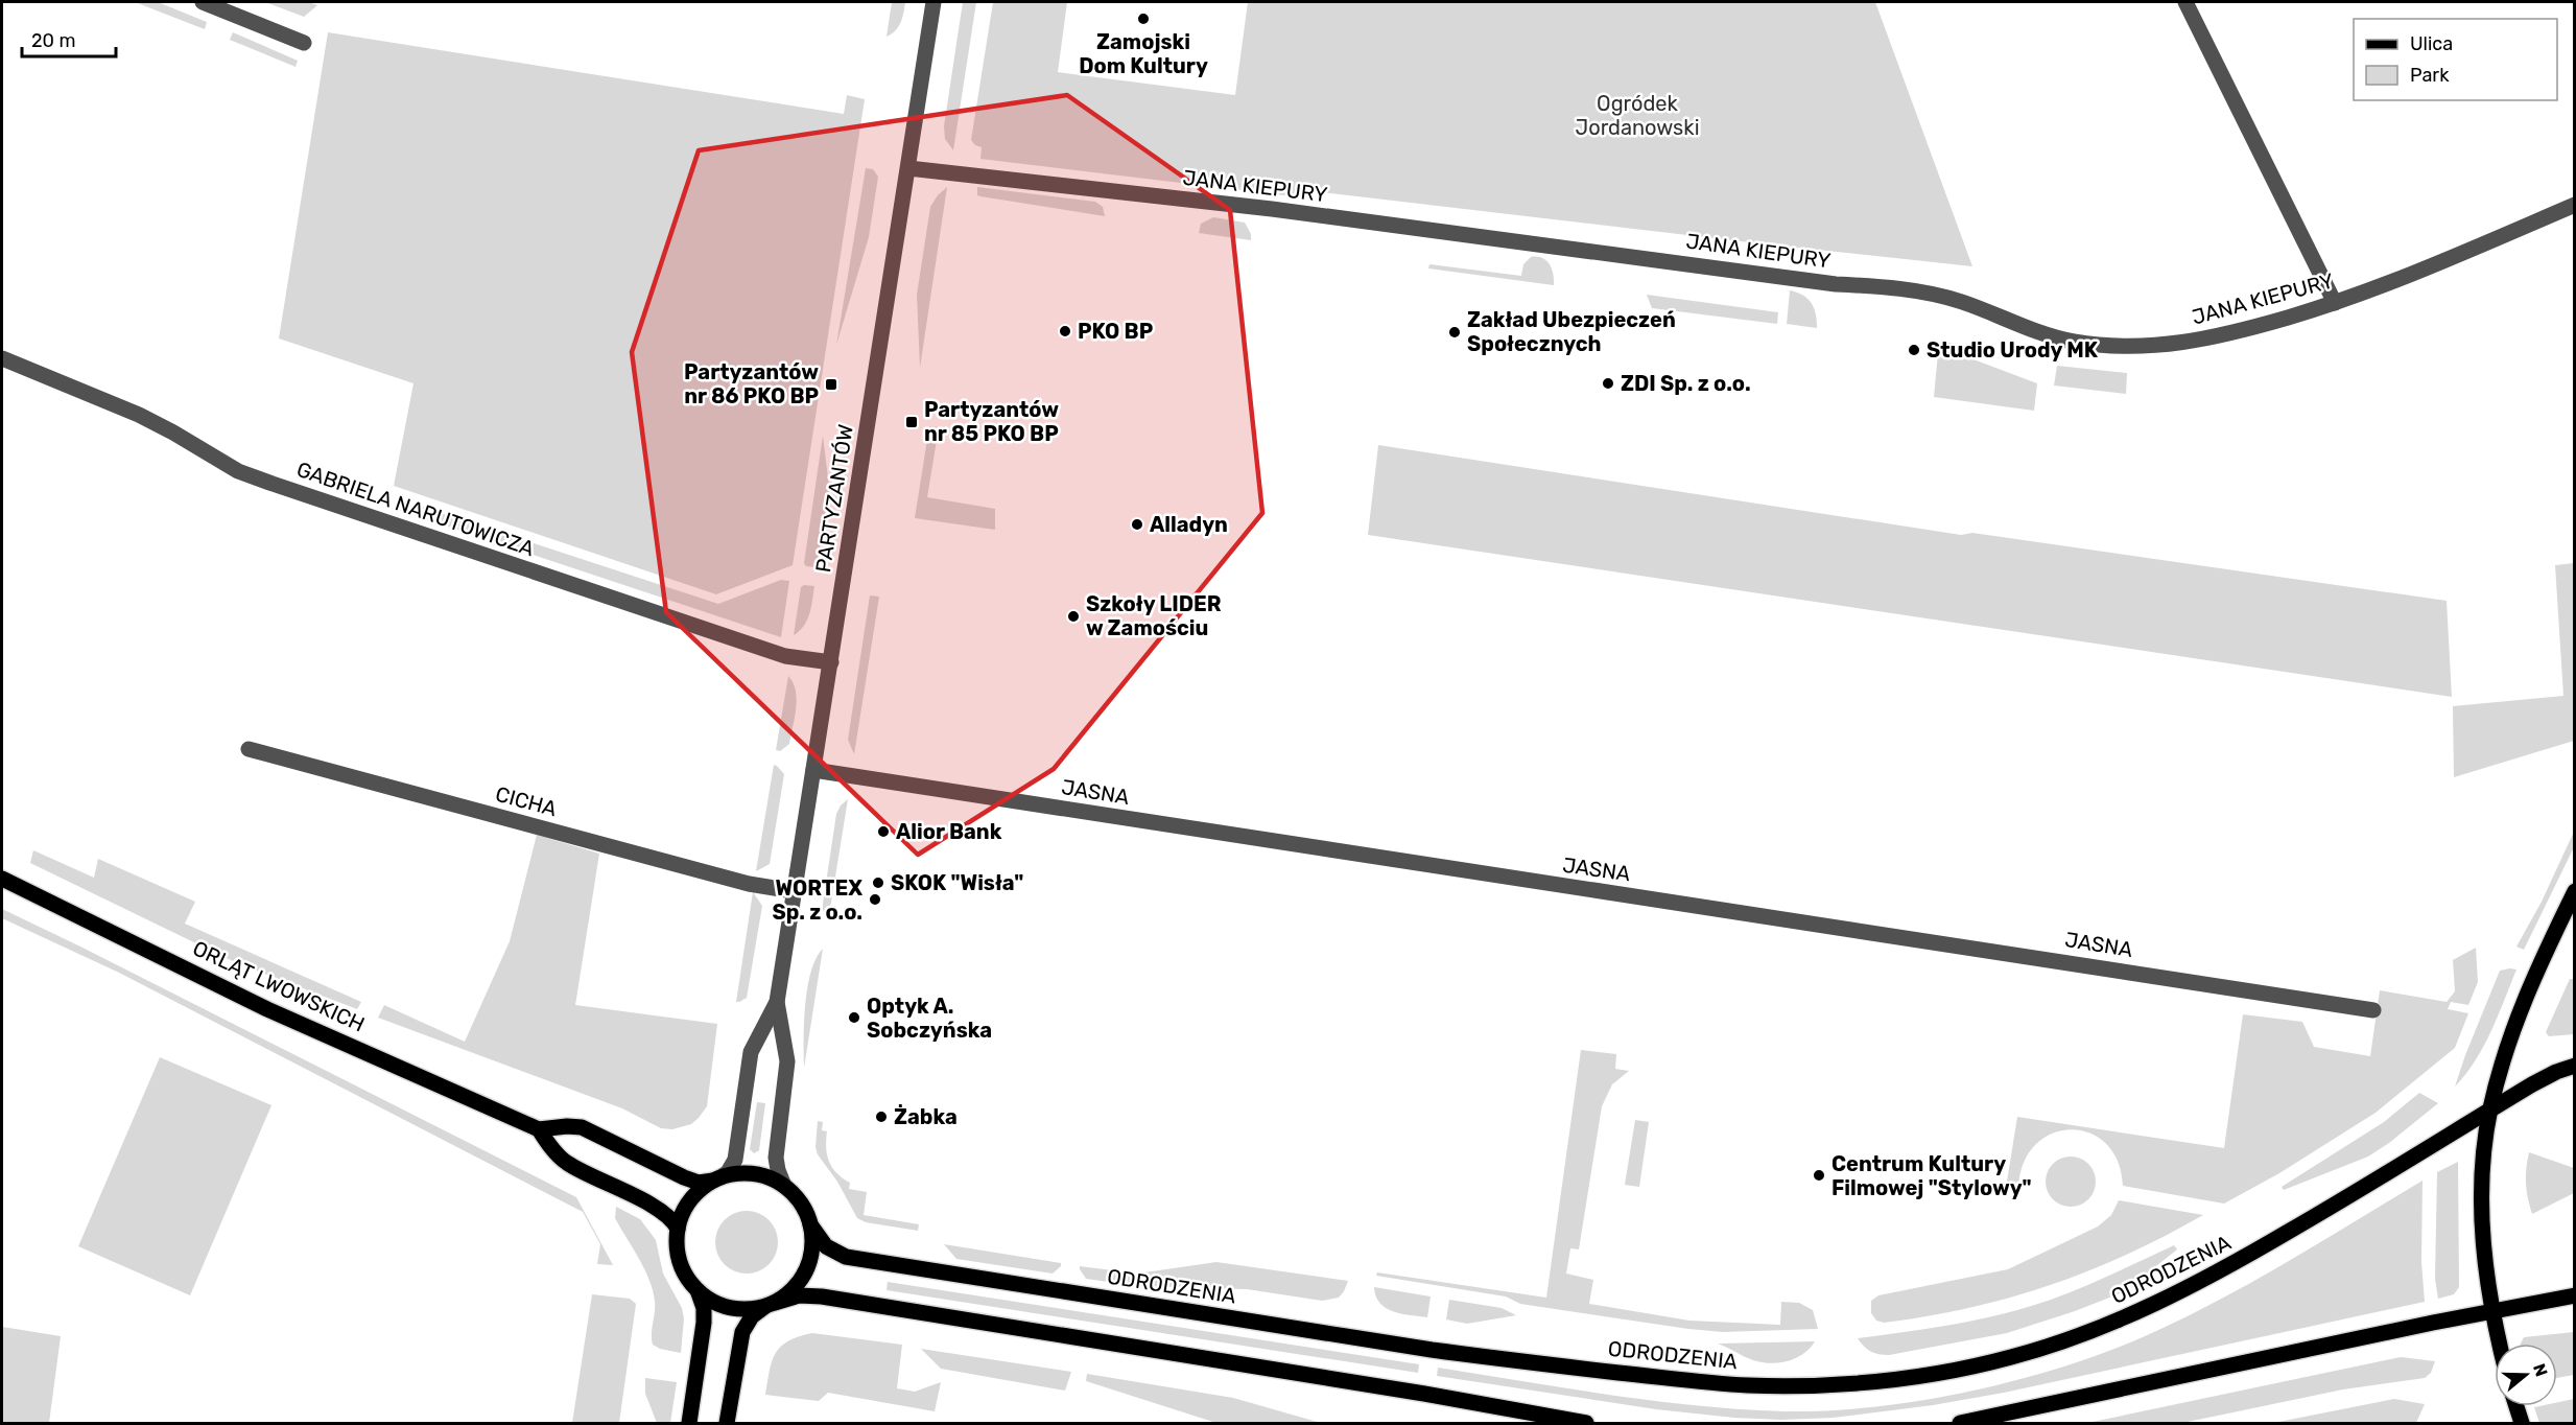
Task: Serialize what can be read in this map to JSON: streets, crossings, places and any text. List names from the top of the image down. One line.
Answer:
{"streets":{"main road":["ORLĄT LWOWSKICH","ODRODZENIA"],"street":["JANA KIEPURY","PARTYZANTÓW","GABRIELA NARUTOWICZA","JASNA","CICHA"]},"crossings":[["JANA KIEPURY","PARTYZANTÓW"],["PARTYZANTÓW","GABRIELA NARUTOWICZA"],["PARTYZANTÓW","JASNA"],["PARTYZANTÓW","CICHA"],["PARTYZANTÓW","ORLĄT LWOWSKICH"],["PARTYZANTÓW","ODRODZENIA"],["ORLĄT LWOWSKICH","ODRODZENIA"]],"parks":["Ogródek Jordanowski"],"places":{"other":["Zamojski Dom Kultury","PKO BP","Zakład Ubezpieczeń Społecznych","Studio Urody MK","ZDI Sp. z o.o.","Alladyn","Szkoły LIDER w Zamościu","Alior Bank","SKOK \"Wisła\"","WORTEX Sp. z o.o.","Optyk A. Sobczyńska","Żabka","Centrum Kultury Filmowej \"Stylowy\""],"transit":["Partyzantów nr 86 PKO BP","Partyzantów nr 85 PKO BP"]},"legend":["Ulica","Park"],"scale_bar":"20 m","north":"right"}
